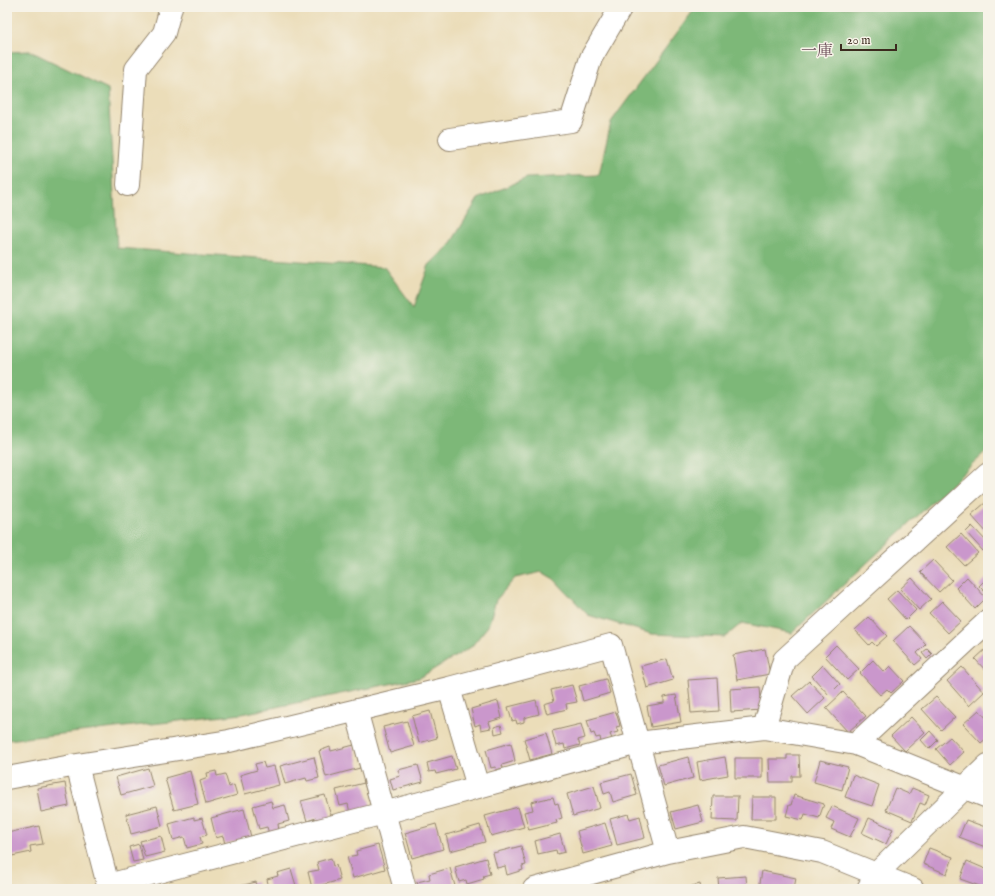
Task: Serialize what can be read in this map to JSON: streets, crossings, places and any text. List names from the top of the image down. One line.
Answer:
{"districts":["一庫"],"scale_bar":"20 m"}
